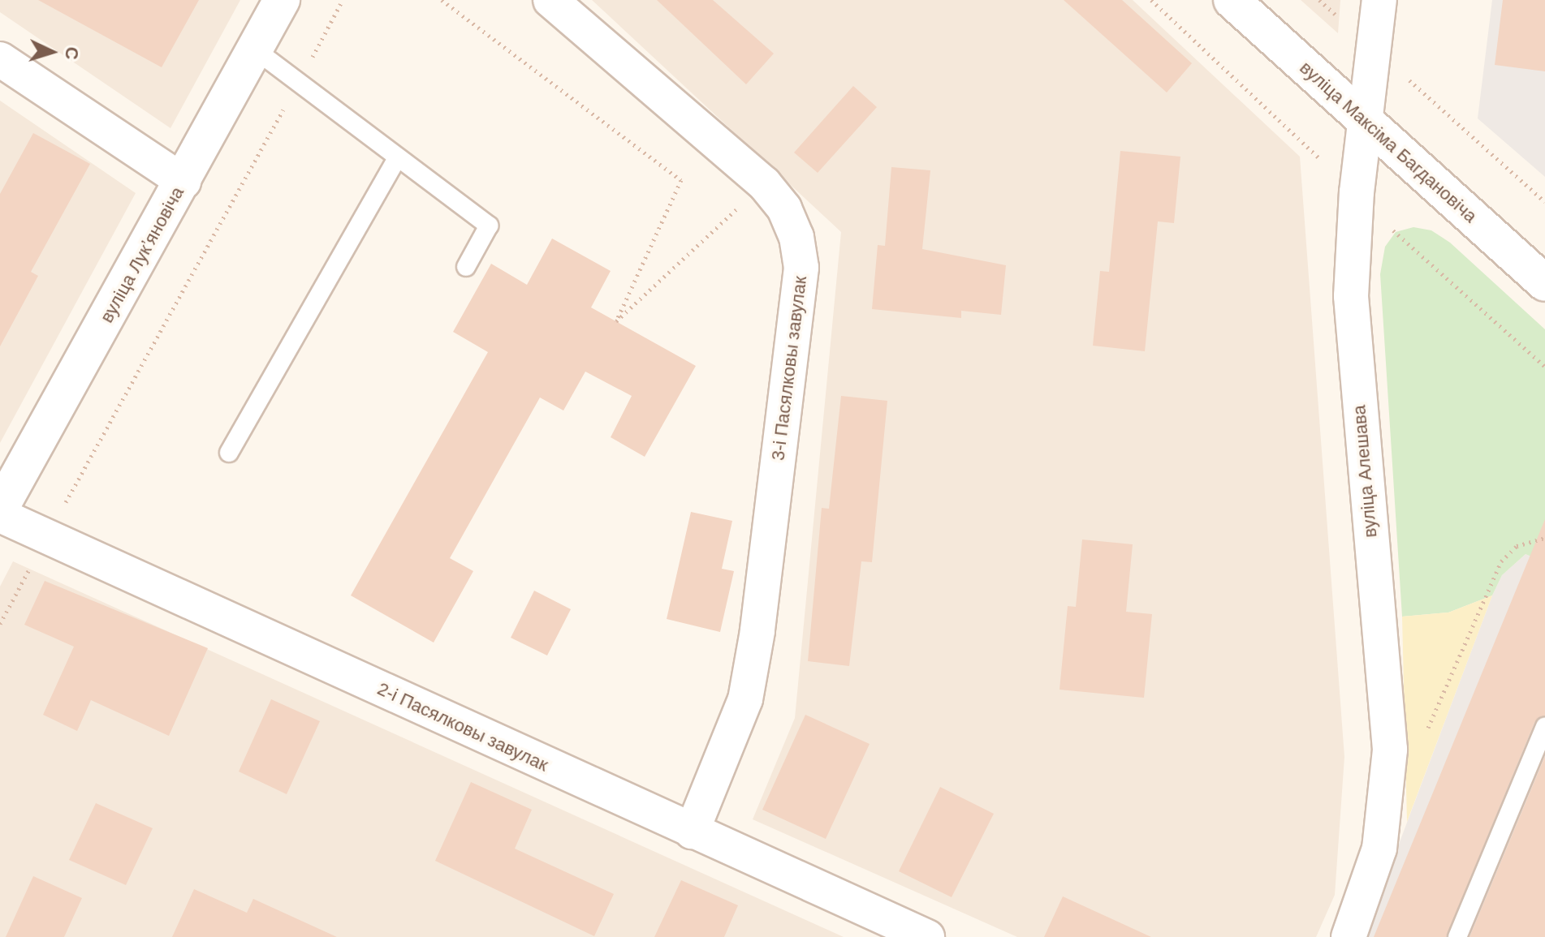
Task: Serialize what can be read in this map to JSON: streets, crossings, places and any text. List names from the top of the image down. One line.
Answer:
{"streets":{"main road":["вуліца Максіма Багдановіча","вуліца Лукʼяновіча"],"street":["3-і Пасялковы завулак","вуліца Алешава","2-і Пасялковы завулак"]},"crossings":[["вуліца Максіма Багдановіча","вуліца Алешава"],["3-і Пасялковы завулак","2-і Пасялковы завулак"]],"north":"right"}
